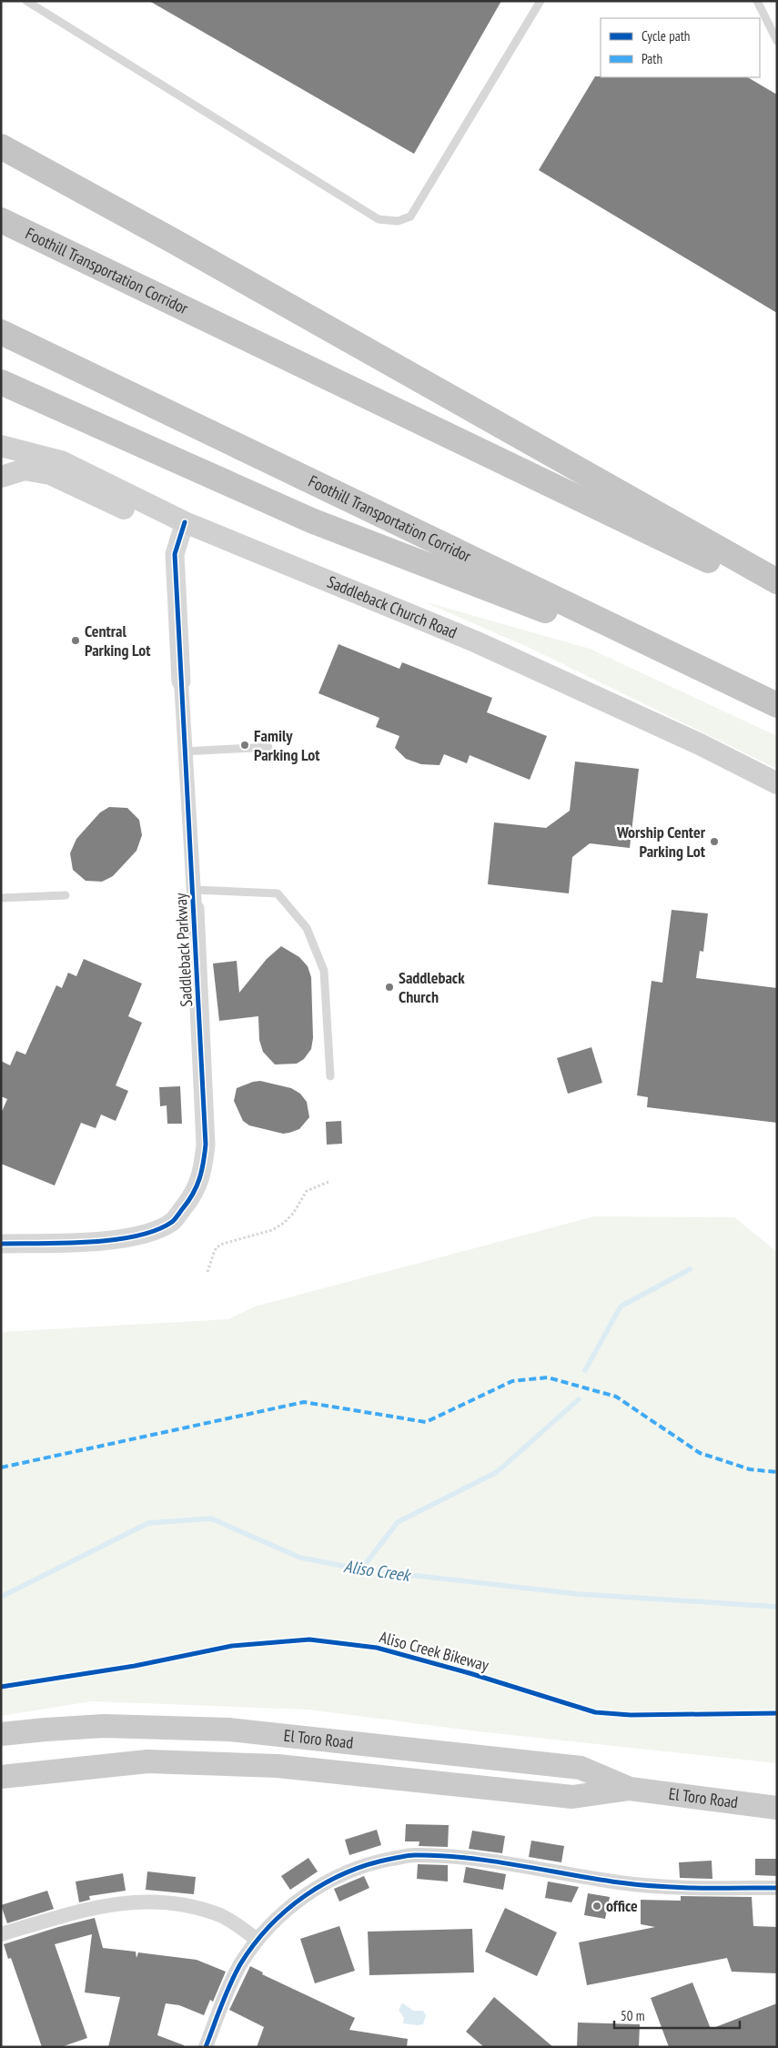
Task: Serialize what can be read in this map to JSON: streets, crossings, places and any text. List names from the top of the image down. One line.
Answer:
{"streets":{"highway":["Foothill Transportation Corridor"],"main road":["Saddleback Church Road","El Toro Road"],"street":["Saddleback Parkway"],"cycle path":["Aliso Creek Bikeway"]},"crossings":[["Saddleback Church Road","Saddleback Parkway"]],"water":["Aliso Creek"],"places":["Central Parking Lot","Family Parking Lot","Worship Center Parking Lot","Saddleback Church","office"],"legend":["Cycle path","Path"],"scale_bar":"50 m"}
